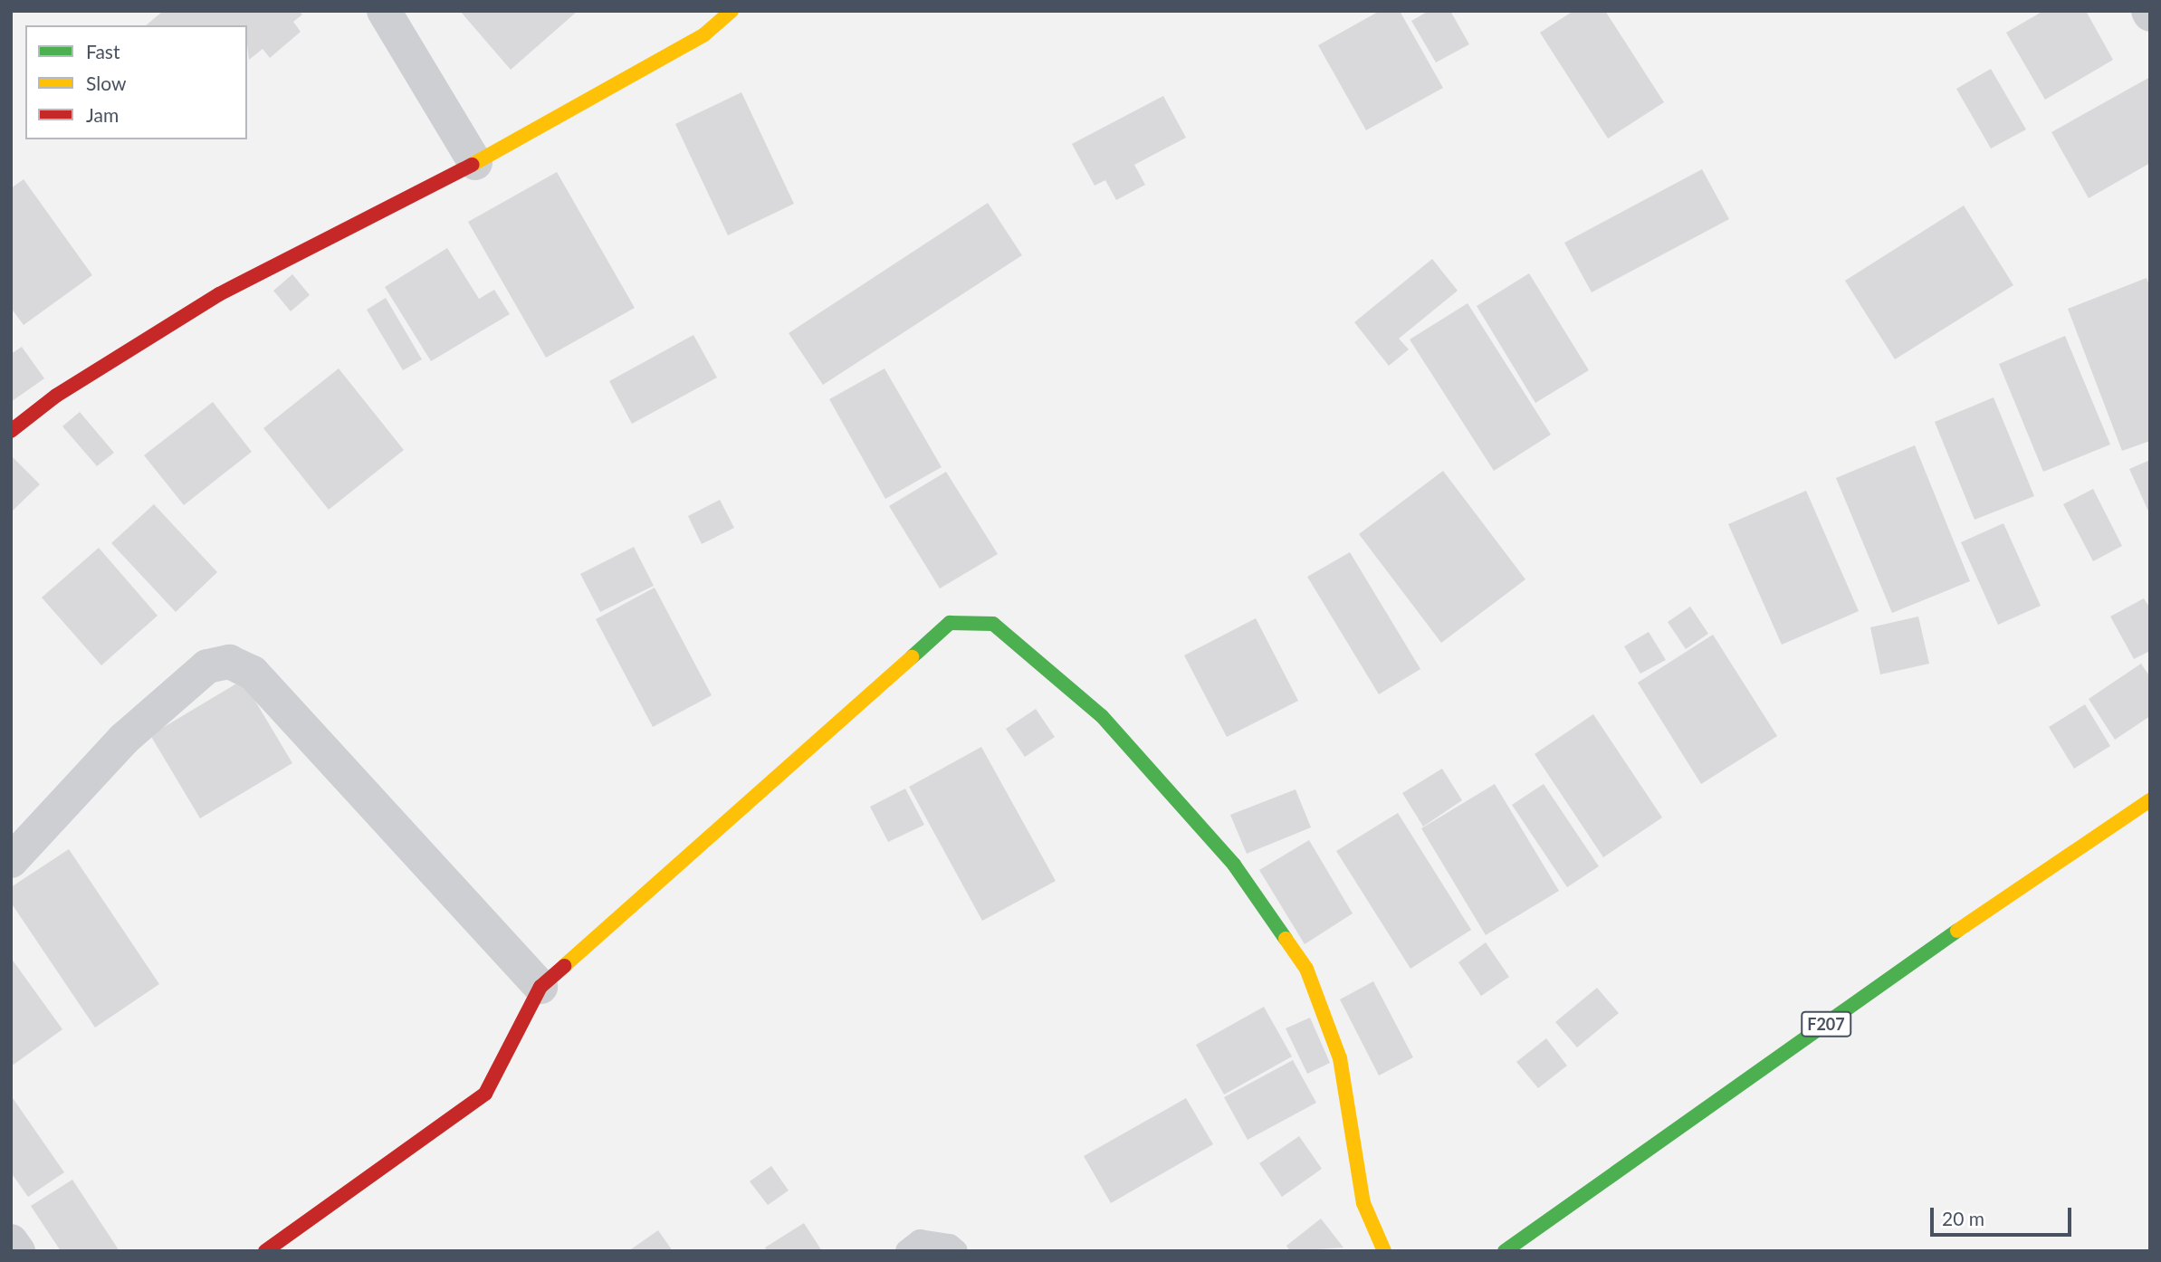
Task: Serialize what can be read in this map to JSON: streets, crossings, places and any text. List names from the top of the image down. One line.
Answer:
{"streets":{"street":["F207"]},"legend":["Fast","Slow","Jam"],"scale_bar":"20 m"}
